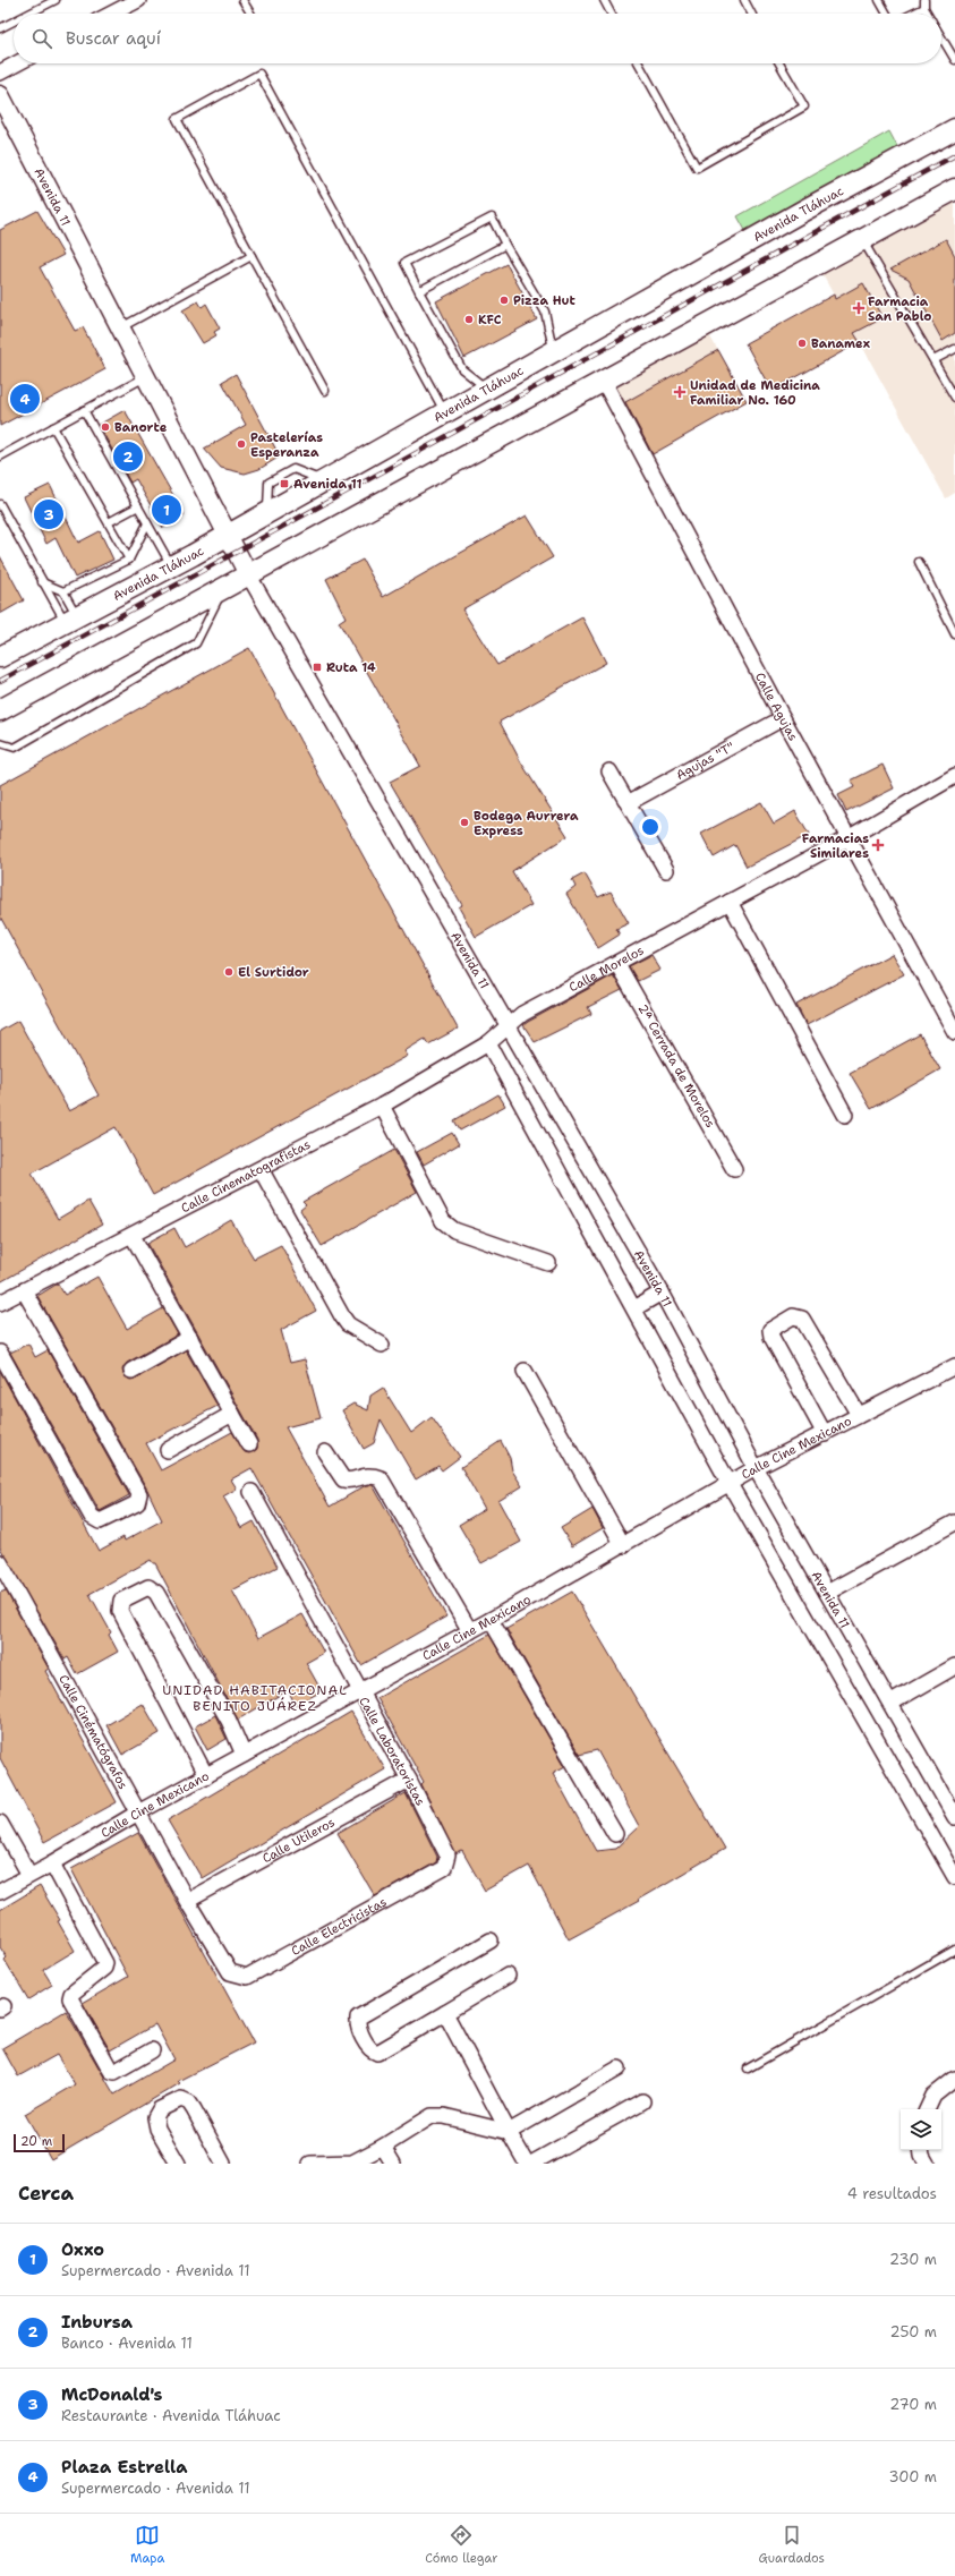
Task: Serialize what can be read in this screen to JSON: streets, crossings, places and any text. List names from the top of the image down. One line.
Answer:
{"streets":{"main road":["Avenida Tláhuac"],"street":["Avenida 11","Calle Agujas","Agujas \"T\"","Calle Morelos","2ª Cerrada de Morelos","Calle Cinematografistas","Calle Cine Mexicano","Calle Cinématógrafos","Calle Laboratoristas","Calle Utileros","Calle Electricistas"]},"crossings":[["Avenida 11","Avenida Tláhuac"],["Avenida 11","Calle Morelos"],["Avenida 11","Calle Cine Mexicano"],["Calle Agujas","Agujas \"T\""],["Calle Agujas","Calle Morelos"],["Calle Morelos","2ª Cerrada de Morelos"],["Calle Morelos","Calle Cinematografistas"],["Calle Cine Mexicano","Calle Cinématógrafos"],["Calle Cine Mexicano","Calle Laboratoristas"],["Calle Cinématógrafos","Calle Utileros"],["Calle Cinématógrafos","Calle Electricistas"],["Calle Laboratoristas","Calle Utileros"],["Calle Laboratoristas","Calle Electricistas"]],"districts":["UNIDAD HABITACIONAL BENITO JUÁREZ"],"places":{"other":["Pizza Hut","KFC","Banamex","Banorte","Pastelerías Esperanza","Bodega Aurrera Express","El Surtidor"],"health":["Farmacia San Pablo","Unidad de Medicina Familiar No. 160","Farmacias Similares"],"transit":["Avenida 11","Ruta 14"]},"scale_bar":"20 m","page":{"search":"Buscar aquí","pins":["4","2","1","3"],"scale":"20 m","heading":["Cerca","4 resultados"],"list":[{"mark":"1","name":"Oxxo","note":"Supermercado · Avenida 11","value":"230 m"},{"mark":"2","name":"Inbursa","note":"Banco · Avenida 11","value":"250 m"},{"mark":"3","name":"McDonald's","note":"Restaurante · Avenida Tláhuac","value":"270 m"},{"mark":"4","name":"Plaza Estrella","note":"Supermercado · Avenida 11","value":"300 m"}],"nav":["Mapa","Cómo llegar","Guardados"]}}
